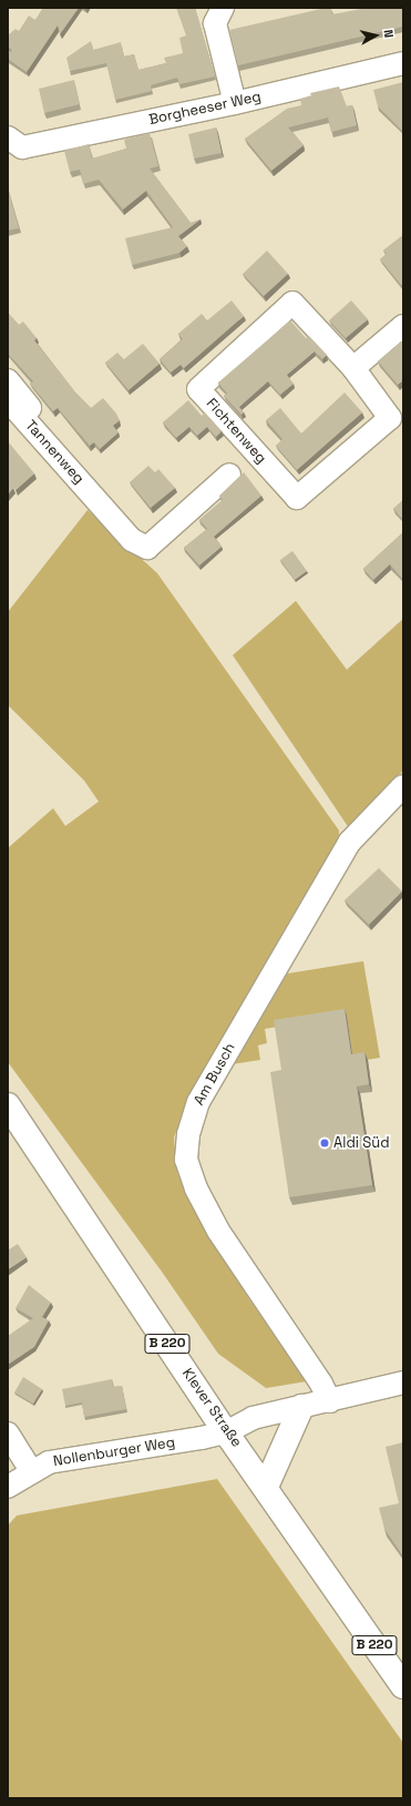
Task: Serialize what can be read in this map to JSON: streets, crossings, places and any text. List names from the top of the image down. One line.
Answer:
{"streets":{"main road":["B 220","Klever Straße"],"street":["Borgheeser Weg","Fichtenweg","Tannenweg","Am Busch","Nollenburger Weg"]},"crossings":[["Am Busch","Nollenburger Weg"],["Klever Straße","Nollenburger Weg"]],"places":["Aldi Süd"],"north":"right"}
